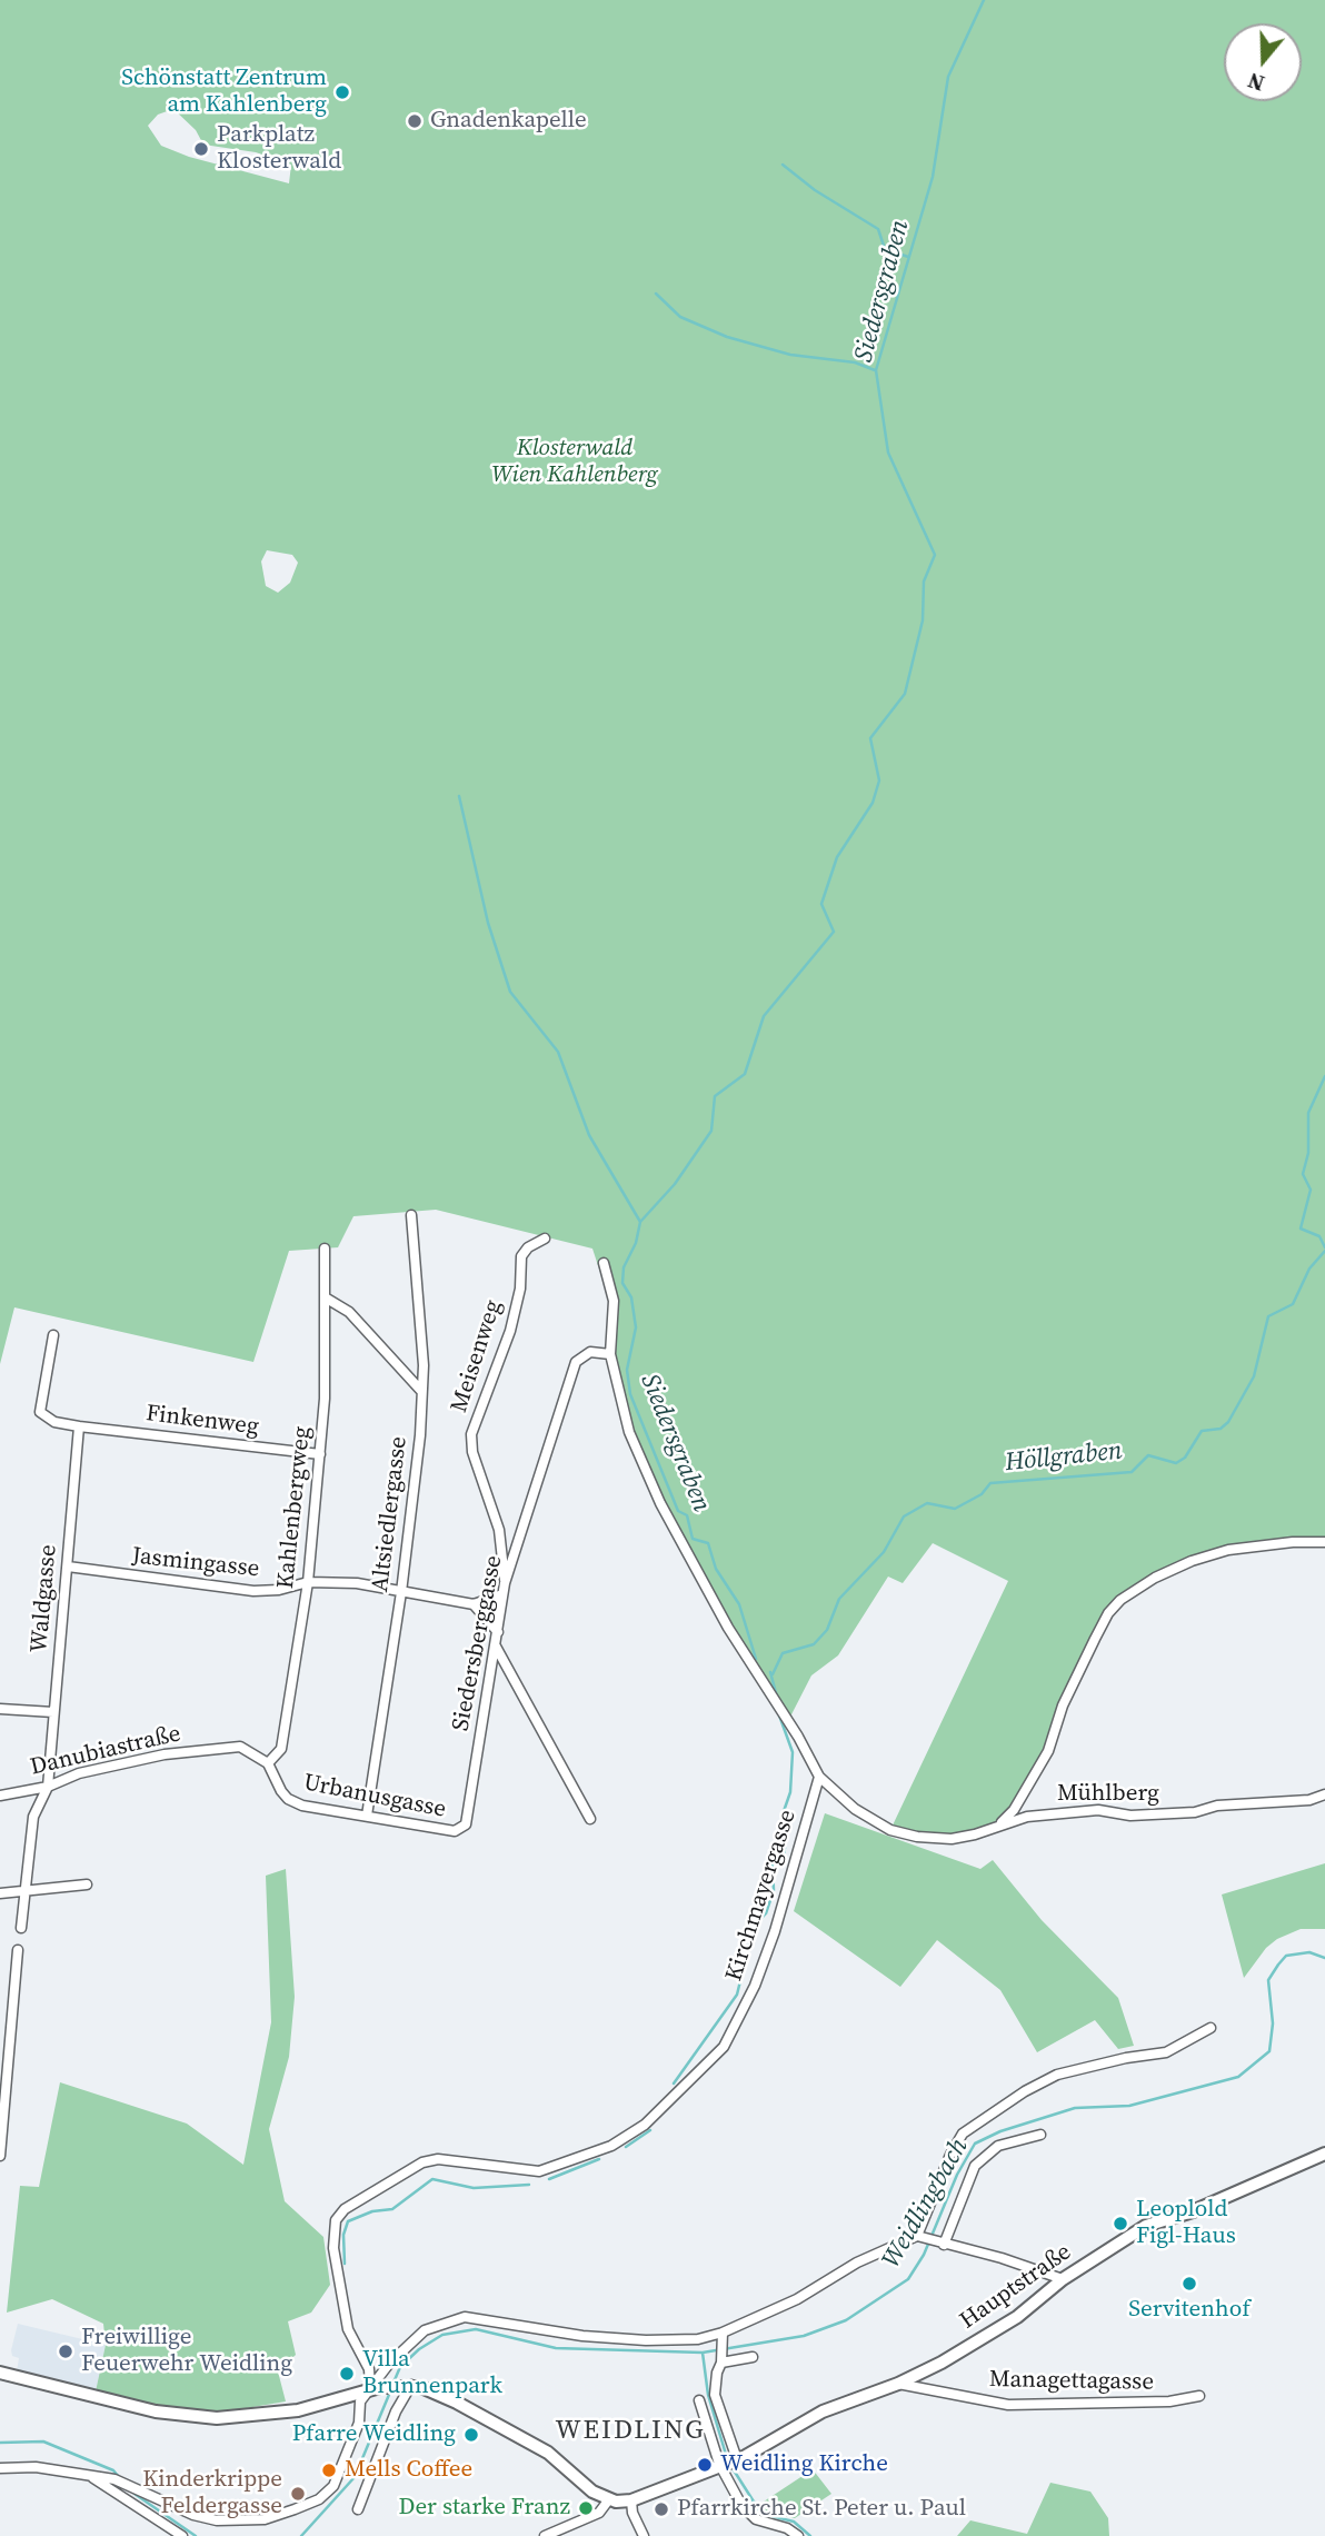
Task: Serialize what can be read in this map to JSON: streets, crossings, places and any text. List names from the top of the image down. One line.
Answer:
{"streets":{"main road":["Hauptstraße"],"street":["Meisenweg","Finkenweg","Kahlenbergweg","Altsiedlergasse","Jasmingasse","Waldgasse","Siedersberggasse","Danubiastraße","Mühlberg","Urbanusgasse","Kirchmayergasse","Managettagasse"]},"crossings":[["Meisenweg","Siedersberggasse"],["Finkenweg","Kahlenbergweg"],["Finkenweg","Waldgasse"],["Kahlenbergweg","Jasmingasse"],["Kahlenbergweg","Danubiastraße"],["Kahlenbergweg","Urbanusgasse"],["Altsiedlergasse","Jasmingasse"],["Altsiedlergasse","Urbanusgasse"],["Jasmingasse","Waldgasse"],["Jasmingasse","Siedersberggasse"],["Waldgasse","Danubiastraße"],["Siedersberggasse","Urbanusgasse"],["Danubiastraße","Urbanusgasse"],["Mühlberg","Kirchmayergasse"],["Hauptstraße","Managettagasse"]],"districts":["WEIDLING"],"water":["Siedersgraben","Höllgraben","Weidlingbach"],"parks":["Klosterwald Wien Kahlenberg"],"places":["Schönstatt Zentrum am Kahlenberg","Gnadenkapelle","Parkplatz Klosterwald","Leoplold Figl-Haus","Servitenhof","Freiwillige Feuerwehr Weidling","Villa Brunnenpark","Pfarre Weidling","Weidling Kirche","Mells Coffee","Kinderkrippe Feldergasse","Der starke Franz","Pfarrkirche St. Peter u. Paul"],"north":"bottom"}
